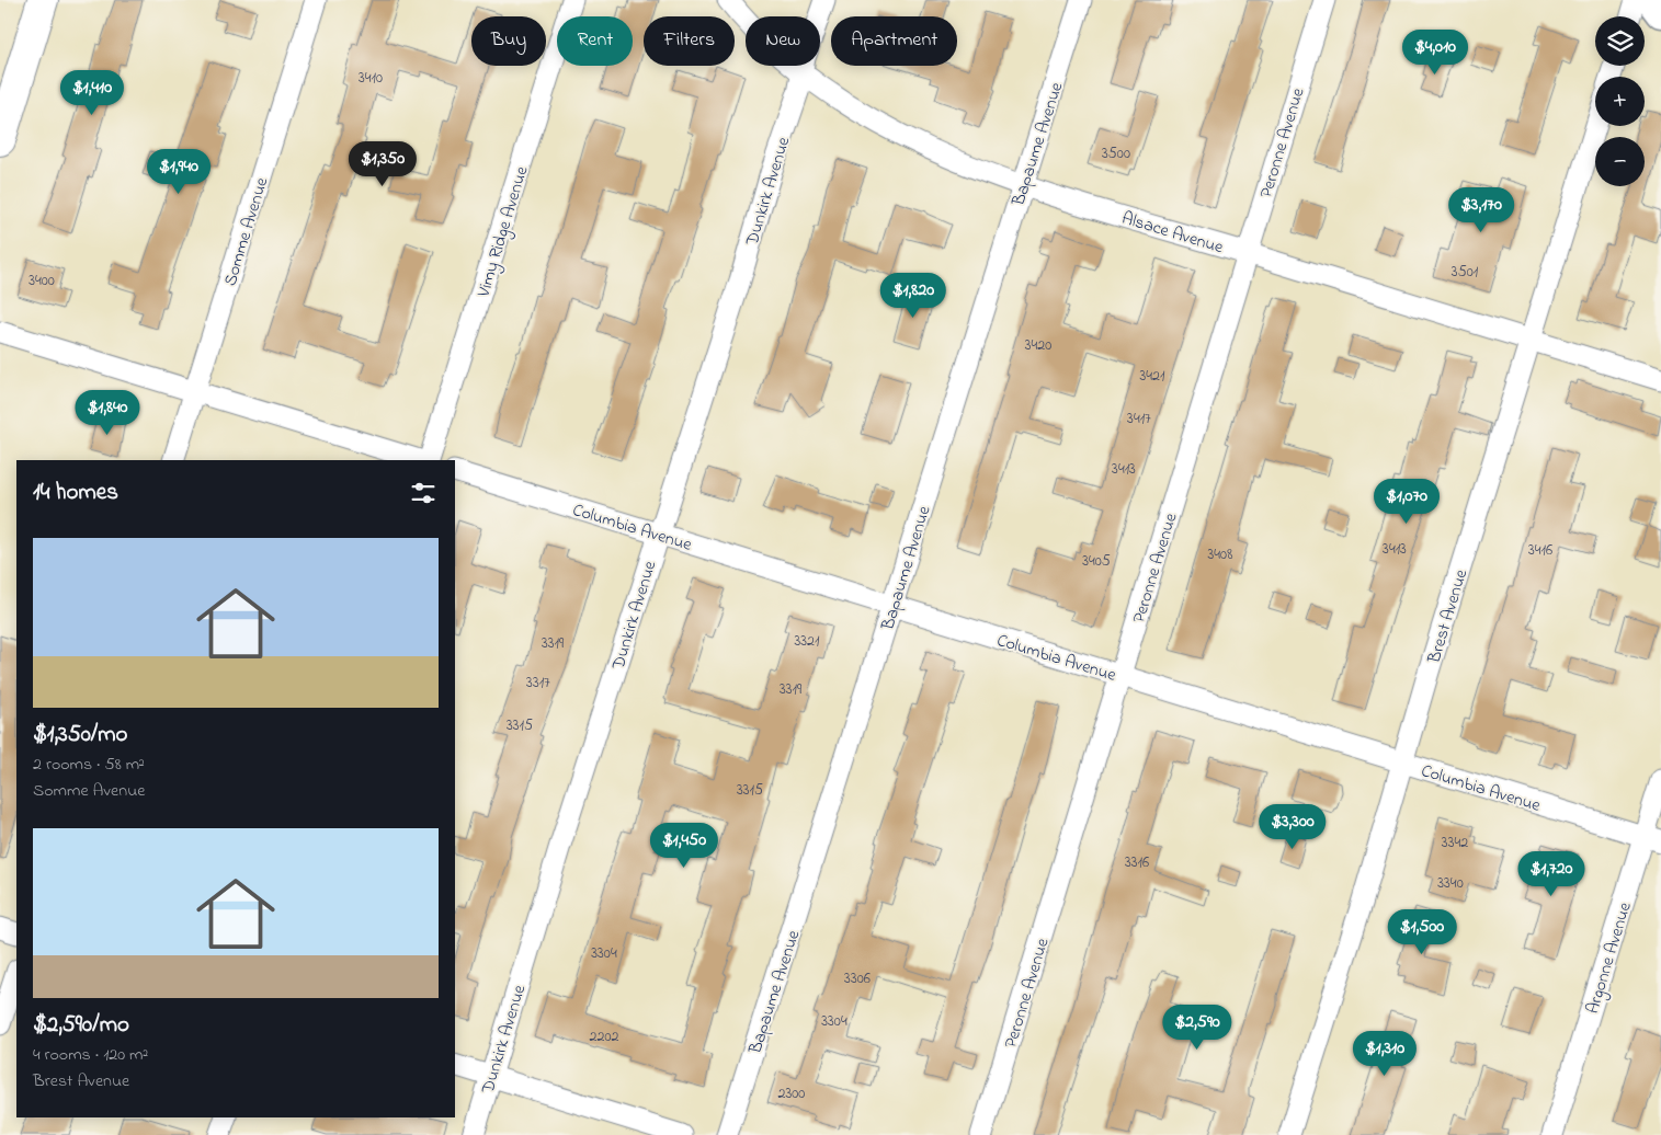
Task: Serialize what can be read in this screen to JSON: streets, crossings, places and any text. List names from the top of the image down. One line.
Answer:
{"streets":{"street":["Peronne Avenue","Bapaume Avenue","Dunkirk Avenue","Somme Avenue","Vimy Ridge Avenue","Alsace Avenue","Columbia Avenue","Brest Avenue","Argonne Avenue"]},"crossings":[["Peronne Avenue","Alsace Avenue"],["Peronne Avenue","Columbia Avenue"],["Bapaume Avenue","Alsace Avenue"],["Bapaume Avenue","Columbia Avenue"],["Dunkirk Avenue","Alsace Avenue"],["Dunkirk Avenue","Columbia Avenue"],["Alsace Avenue","Brest Avenue"],["Columbia Avenue","Brest Avenue"],["Columbia Avenue","Argonne Avenue"]],"house_numbers":["3410","3500","3501","3400","3420","3421","3417","3413","3413","3416","3408","3405","3321","3319","3317","3319","3315","3315","3342","3316","3340","3304","3306","3304","2202","2300"],"page":{"map_buttons":["+","−"],"chip":["Buy","Rent","Filters","New","Apartment"],"price":["$4,010","$1,410","$1,350","$1,940","$3,170","$1,820","$1,840","$1,070","$3,300","$1,450","$1,720","$1,500","$2,590","$1,310"],"heading":"14 homes","list":[{"name":"$1,350/mo","note":"2 rooms · 58 m² · Somme Avenue"},{"name":"$2,590/mo","note":"4 rooms · 120 m² · Brest Avenue"}]}}
